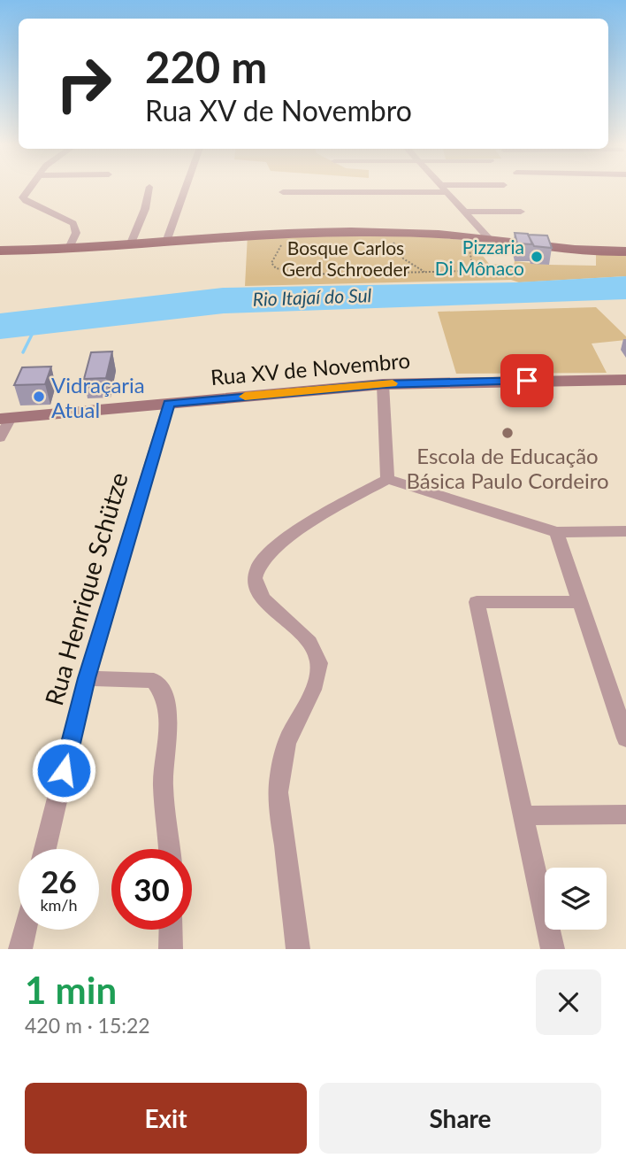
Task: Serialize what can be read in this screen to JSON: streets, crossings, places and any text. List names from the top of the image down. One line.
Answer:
{"streets":{"main road":["Rua XV de Novembro"],"street":["Rua Henrique Schütze"]},"crossings":[["Rua XV de Novembro","Rua Henrique Schütze"]],"water":["Rio Itajaí do Sul"],"parks":["Bosque Carlos Gerd Schroeder"],"places":["Pizzaria Di Mônaco","Vidraçaria Atual","Escola de Educação Básica Paulo Cordeiro"],"page":{"turn":["220 m","Rua XV de Novembro"],"speed":"26 km/h","limit":"30","heading":["1 min","420 m · 15:22"],"buttons":["Exit","Share"]}}
